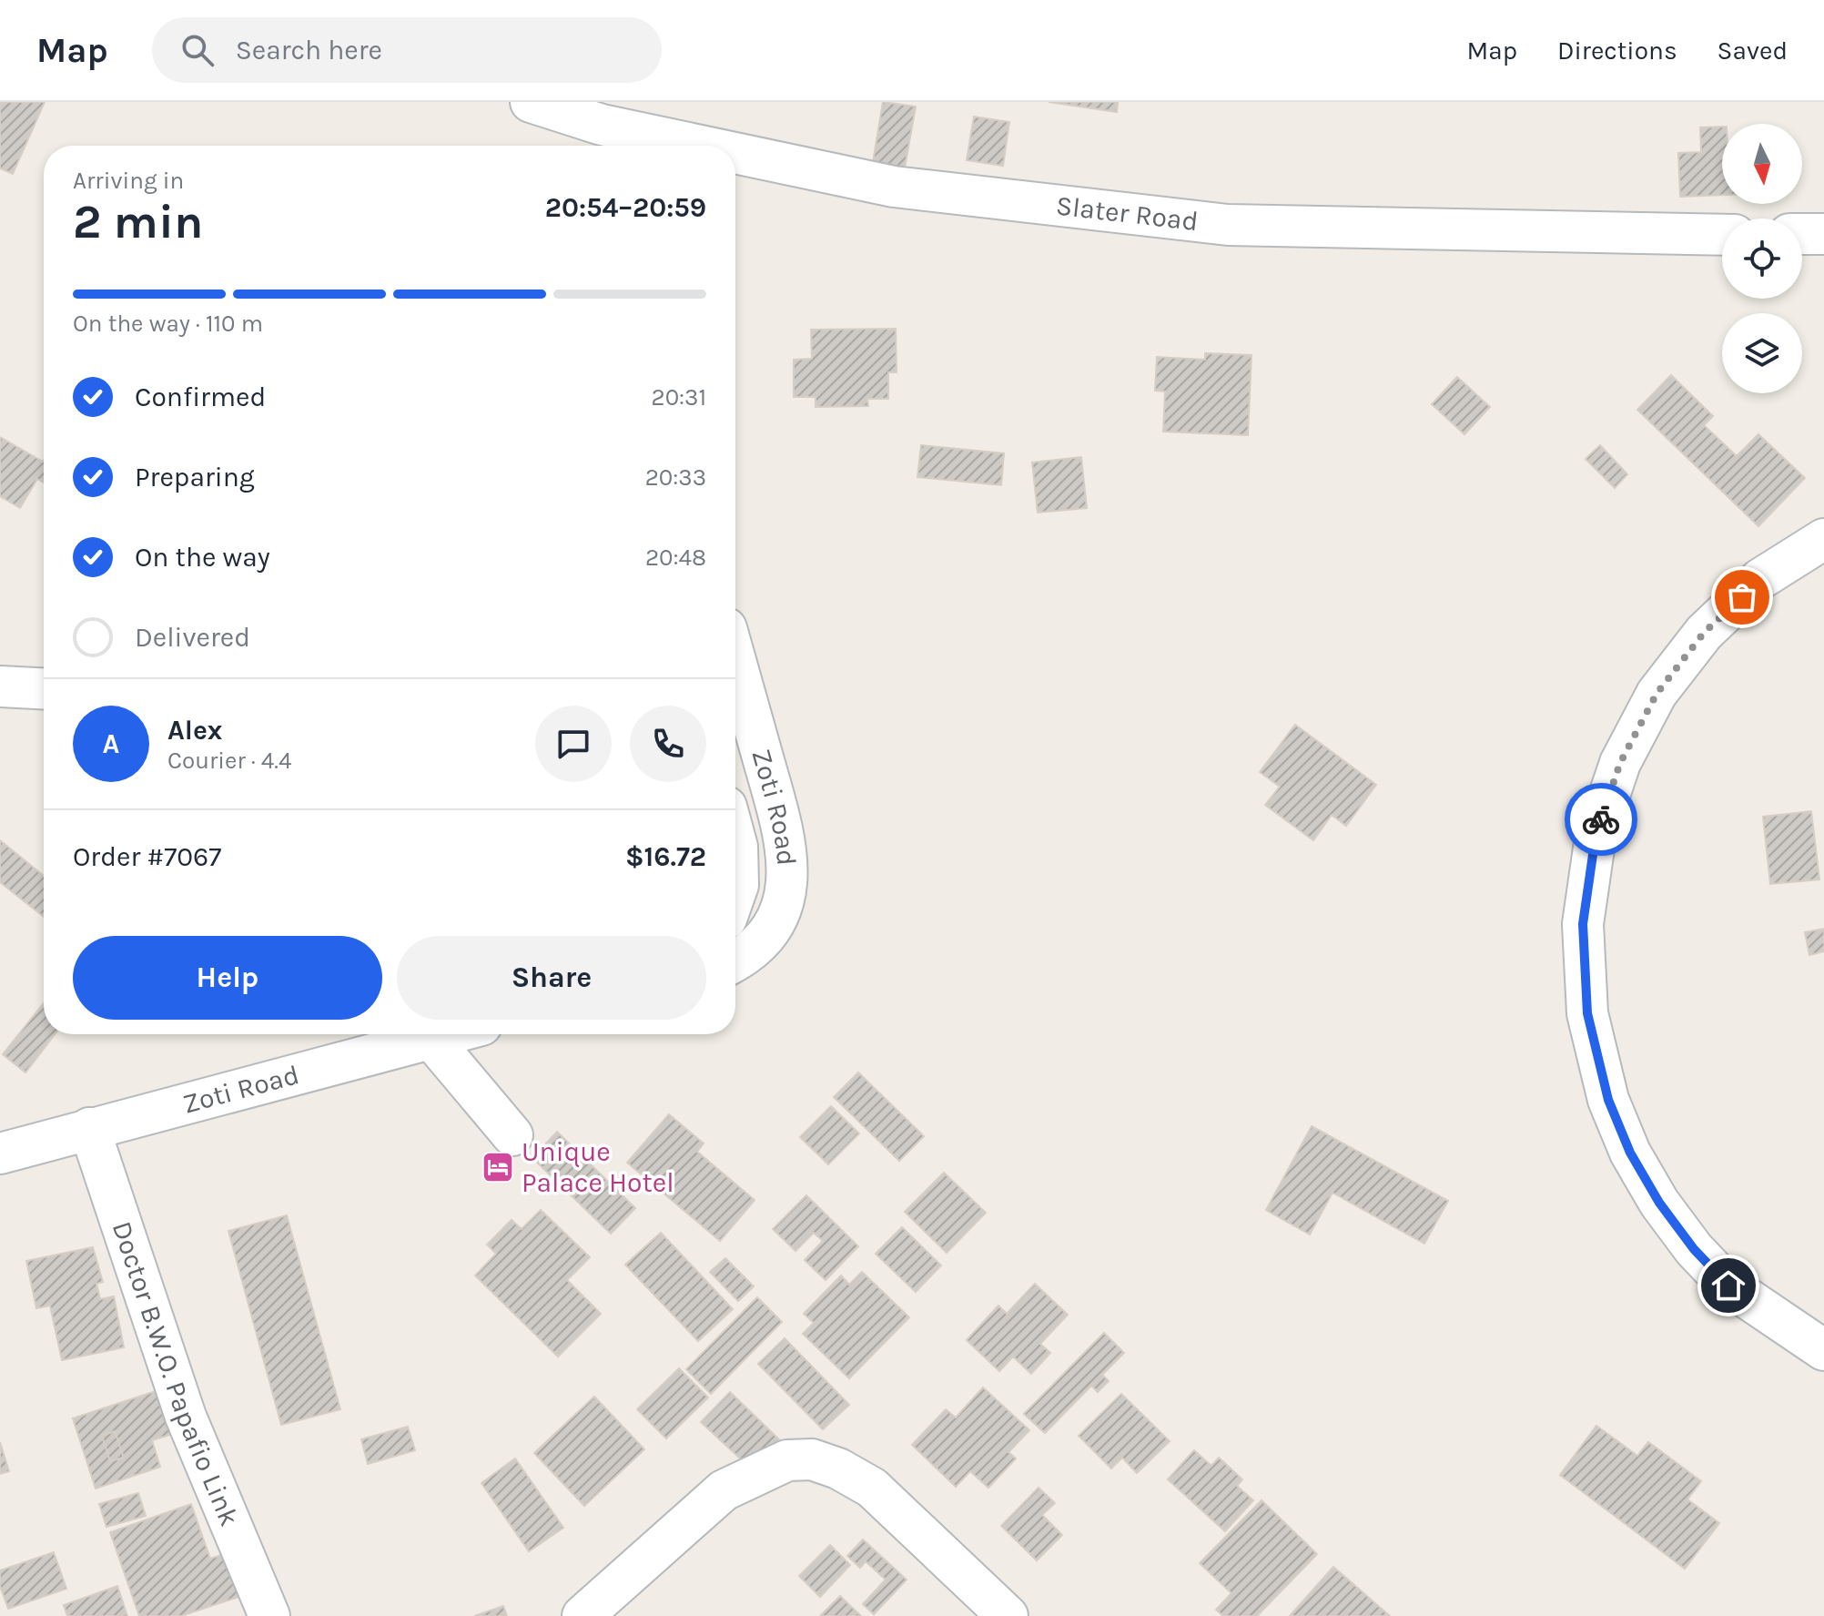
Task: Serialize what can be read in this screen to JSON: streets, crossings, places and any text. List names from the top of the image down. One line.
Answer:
{"streets":{"street":["Slater Road","Zoti Road","Doctor B.W.O. Papafio Link"]},"crossings":[["Zoti Road","Doctor B.W.O. Papafio Link"]],"places":{"hotel":["Unique Palace Hotel"]},"north":"bottom","page":{"header":"Map","search":"Search here","nav":["Map","Directions","Saved"],"heading":["2 min","Arriving in","20:54–20:59"],"panel":["Alex","Courier · 4.4","Order #7067","$16.72"],"bar":"On the way · 110 m","list":[["Confirmed","20:31"],["Preparing","20:33"],["On the way","20:48"],"Delivered"],"round":"A","buttons":["Help","Share"]}}
